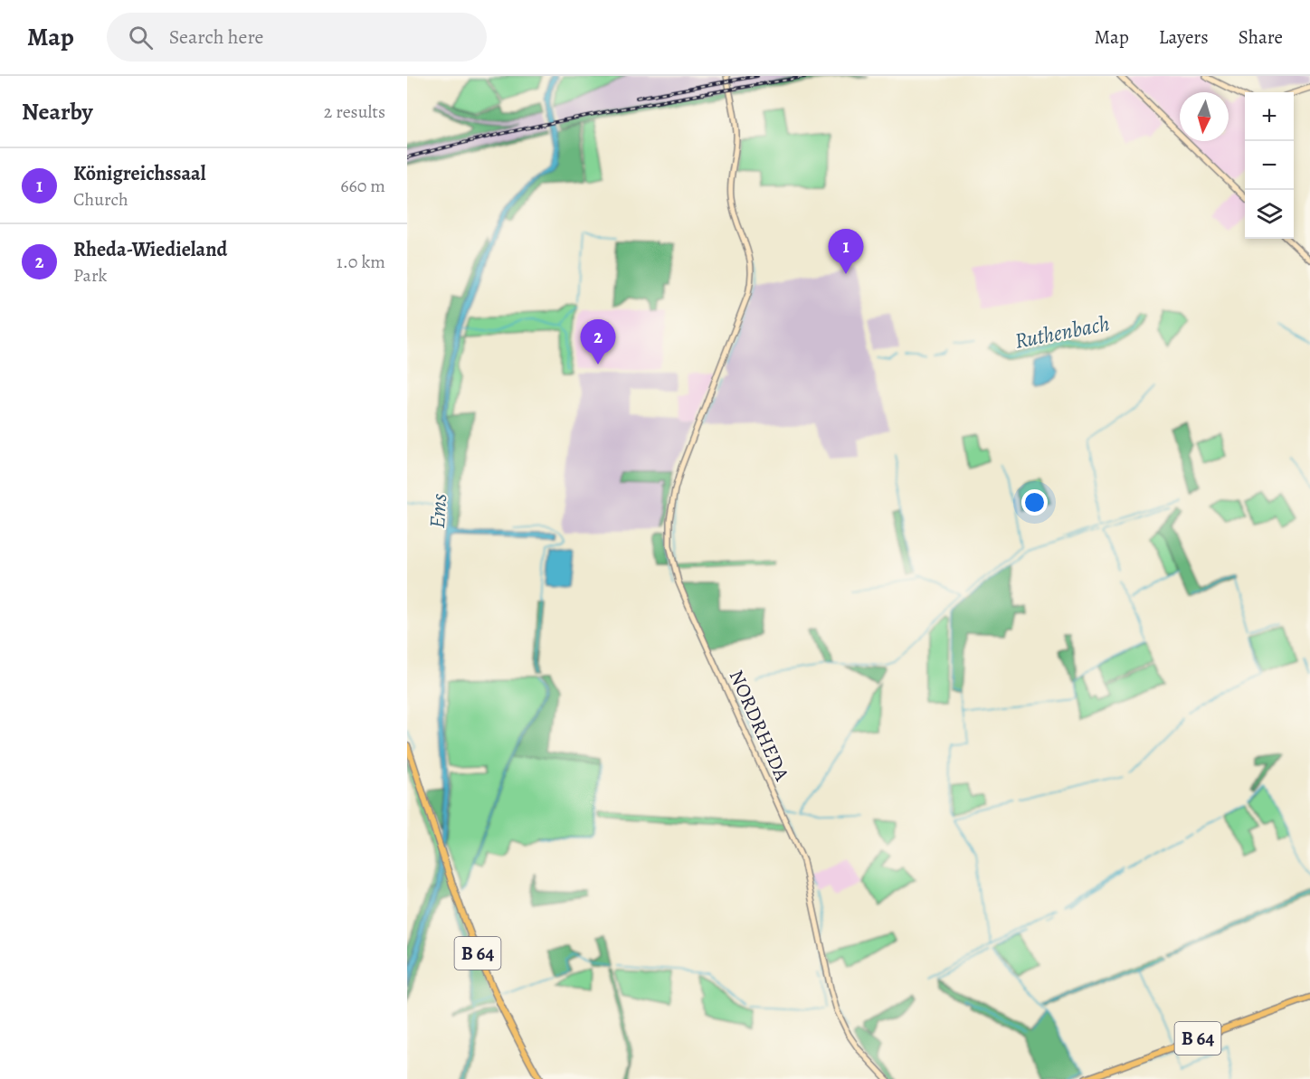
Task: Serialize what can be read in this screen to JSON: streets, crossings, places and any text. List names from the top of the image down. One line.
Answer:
{"streets":{"main road":["NORDRHEDA","B 64"]},"water":["Ruthenbach","Ems"],"north":"bottom","page":{"header":"Map","search":"Search here","nav":["Map","Layers","Share"],"heading":["Nearby","2 results"],"map_buttons":["+","−"],"list":[{"mark":"1","name":"Königreichssaal","note":"Church","value":"660 m"},{"mark":"2","name":"Rheda-Wiedieland","note":"Park","value":"1.0 km"}],"pins":["1","2"]}}
